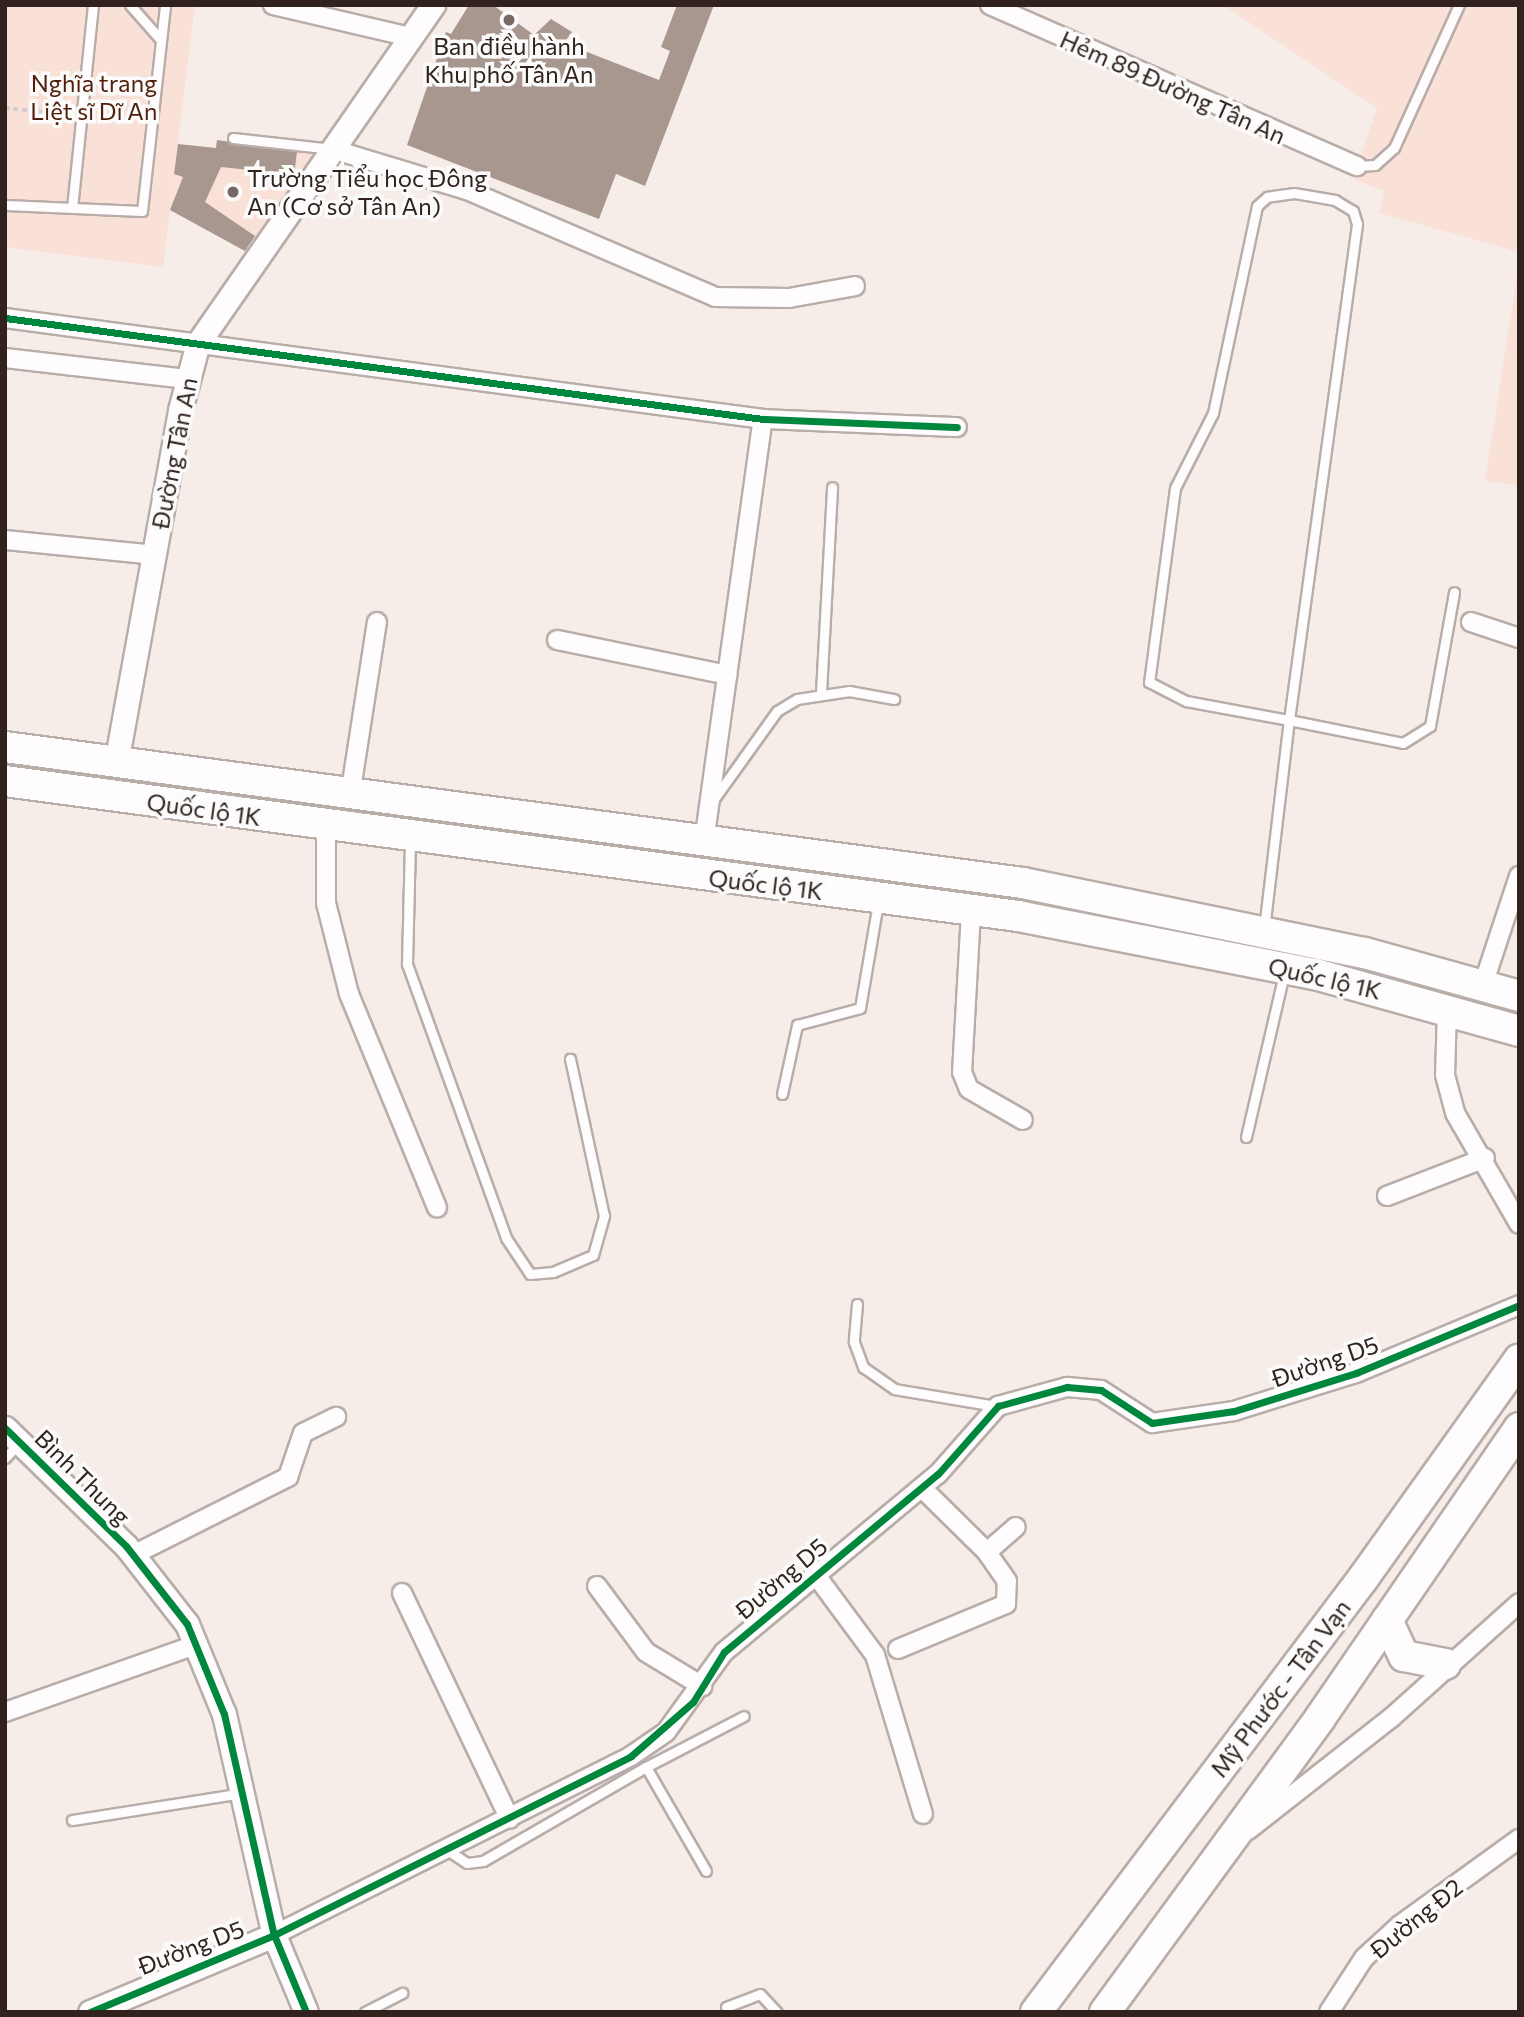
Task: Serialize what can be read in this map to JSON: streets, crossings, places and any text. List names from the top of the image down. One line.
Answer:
{"streets":{"main road":["Quốc lộ 1K","Mỹ Phước - Tân Vạn"],"street":["Hẻm 89 Đường Tân An","Đường Tân An","Đường D5","Bình Thung","Đường Đ2"]},"crossings":[["Đường Tân An","Quốc lộ 1K"],["Đường D5","Bình Thung"]],"parks":["Nghĩa trang Liệt sĩ Dĩ An"],"places":["Ban điều hành Khu phố Tân An","Trường Tiểu học Đông An (Cơ sở Tân An)"]}
